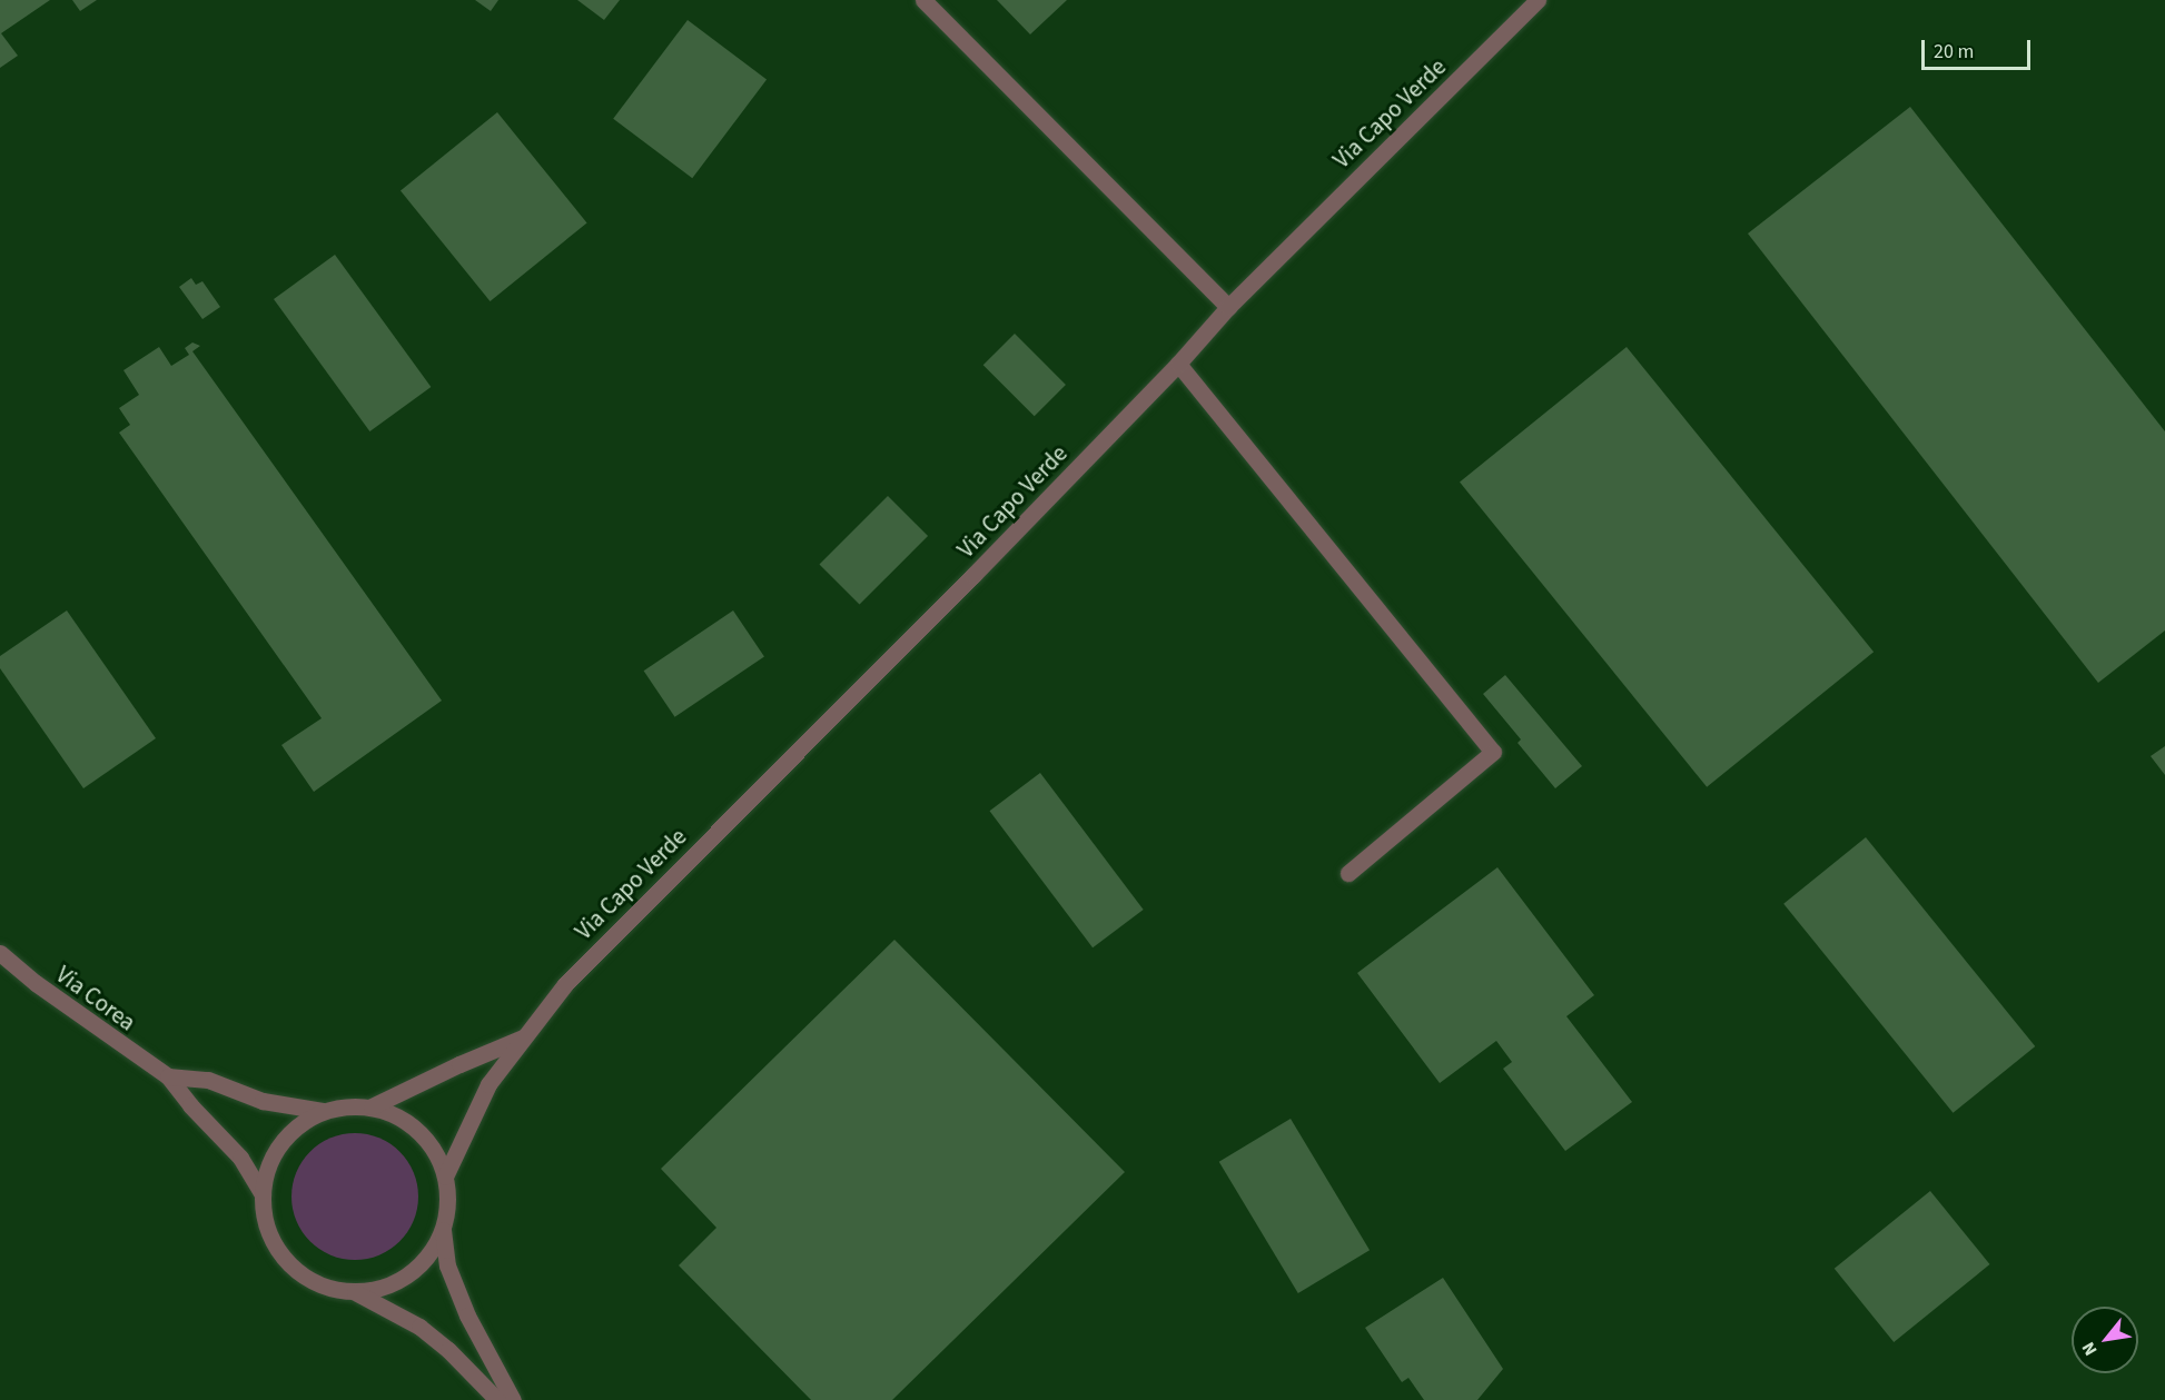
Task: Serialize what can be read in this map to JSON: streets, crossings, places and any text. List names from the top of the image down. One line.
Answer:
{"streets":{"street":["Via Capo Verde","Via Corea"]},"scale_bar":"20 m","north":"bottom left"}
